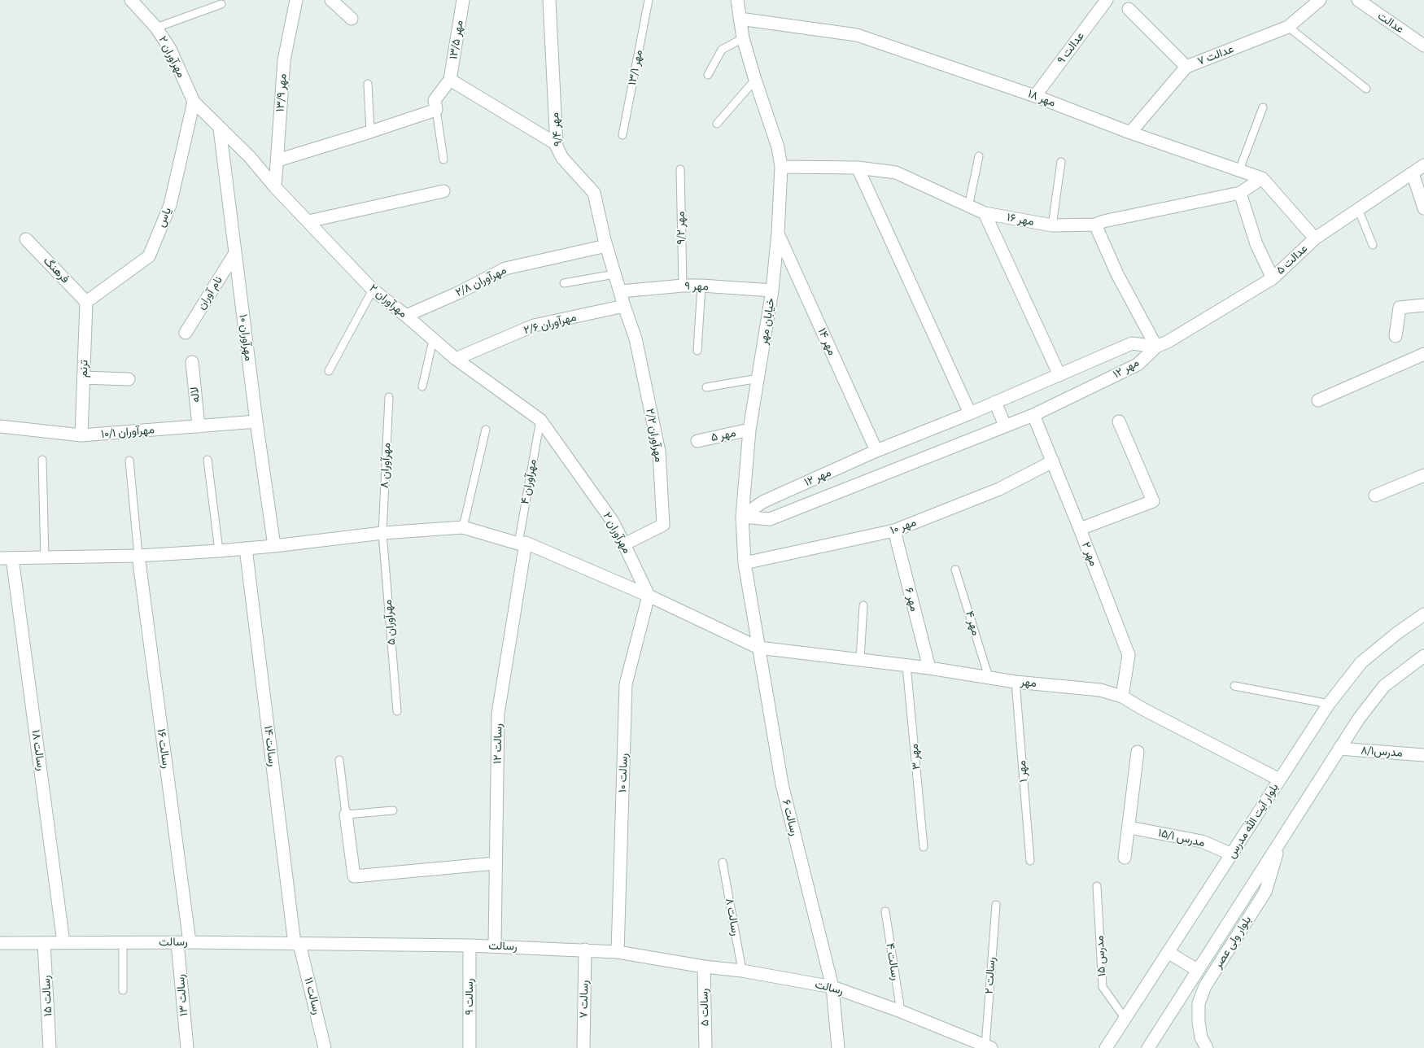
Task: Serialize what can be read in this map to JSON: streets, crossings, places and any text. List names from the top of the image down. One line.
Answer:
{"streets":{"street":["عدالت","مهر ۱۳/۵","عدالت ۹","عدالت ۷","مهرآوران ۲","مهر ۱۳/۹","مهر ۱۸","مهر ۹/۴","یاس","مهر ۱۶","عدالت ۵","فرهنگ","مهرآوران ۲/۸","مهر ۹","نام آوران","خیابان مهر","مهرآوران ۲/۶","مهرآوران ۱۰","مهر ۱۴","ترنم","مهر ۱۲","لاله","مهرآوران ۱۰/۱","مهرآوران ۲/۲","مهر ۵","مهر ۱۰","مهر ۲","مهر ۶","مهر","رسالت ۱۲","رسالت ۱۴","رسالت ۱۶","رسالت ۱۸","مدرس۸/۱","رسالت ۱۰","رسالت ۶","بلوار آیت الله مدرس","مدرس ۱۵/۱","رسالت","بلوار ولی عصر","رسالت ۱۳","رسالت ۱۵","رسالت ۱۱","رسالت ۹","رسالت ۷","رسالت ۵"],"lane":["مهر ۱۳/۱","مهر ۹/۲","مهرآوران ۸","مهرآوران ۴","مهرآوران ۵","مهر ۴","مهر ۳","مهر ۱","رسالت ۸","مدرس ۱۵","رسالت ۴","رسالت ۲"]},"crossings":[["عدالت ۹","مهر ۱۸"],["عدالت ۷","مهر ۱۸"],["مهرآوران ۲","مهر ۱۳/۹"],["مهرآوران ۲","یاس"],["مهرآوران ۲","مهرآوران ۲/۸"],["مهرآوران ۲","مهرآوران ۲/۶"],["مهرآوران ۲","مهرآوران ۱۰"],["مهرآوران ۲","مهرآوران ۲/۲"],["مهرآوران ۲","مهرآوران ۴"],["مهرآوران ۲","مهر"],["مهرآوران ۲","رسالت ۱۰"],["مهر ۱۸","مهر ۱۶"],["مهر ۱۸","عدالت ۵"],["مهر ۱۸","خیابان مهر"],["مهر ۹/۴","مهرآوران ۲/۸"],["مهر ۹/۴","مهر ۹"],["مهر ۹/۴","مهرآوران ۲/۶"],["مهر ۹/۴","مهرآوران ۲/۲"],["یاس","فرهنگ"],["یاس","ترنم"],["مهر ۱۶","خیابان مهر"],["مهر ۹/۲","مهر ۹"],["عدالت ۵","مهر ۱۲"],["فرهنگ","ترنم"],["مهر ۹","خیابان مهر"],["نام آوران","مهرآوران ۱۰"],["خیابان مهر","مهر ۱۴"],["خیابان مهر","مهر ۱۲"],["خیابان مهر","مهر ۵"],["خیابان مهر","مهر ۱۰"],["خیابان مهر","مهر"],["خیابان مهر","رسالت ۶"],["مهرآوران ۲/۶","مهرآوران ۲/۲"],["مهرآوران ۱۰","مهرآوران ۱۰/۱"],["مهر ۱۴","مهر ۱۲"],["ترنم","مهرآوران ۱۰/۱"],["مهر ۱۲","مهر ۲"],["لاله","مهرآوران ۱۰/۱"],["مهرآوران ۸","مهرآوران ۵"],["مهرآوران ۴","مهر"],["مهرآوران ۴","رسالت ۱۲"],["مهر ۱۰","مهر ۲"],["مهر ۱۰","مهر ۶"],["مهر ۲","مهر"],["مهر ۶","مهر"],["مهر ۴","مهر"],["مهر","رسالت ۱۲"],["مهر","مهر ۳"],["مهر","مهر ۱"],["مهر","رسالت ۱۰"],["مهر","رسالت ۶"],["مهر","بلوار آیت الله مدرس"],["رسالت ۱۲","رسالت"],["رسالت ۱۴","رسالت"],["رسالت ۱۴","رسالت ۱۱"],["رسالت ۱۶","رسالت"],["رسالت ۱۶","رسالت ۱۳"],["رسالت ۱۸","رسالت"],["رسالت ۱۰","رسالت"],["رسالت ۶","رسالت"],["بلوار آیت الله مدرس","مدرس ۱۵/۱"],["بلوار آیت الله مدرس","مدرس ۱۵"],["رسالت ۸","رسالت"],["رسالت","رسالت ۴"],["رسالت","رسالت ۲"],["رسالت","رسالت ۱۳"],["رسالت","رسالت ۱۵"],["رسالت","رسالت ۱۱"],["رسالت","رسالت ۹"],["رسالت","رسالت ۷"],["رسالت","رسالت ۵"]]}
